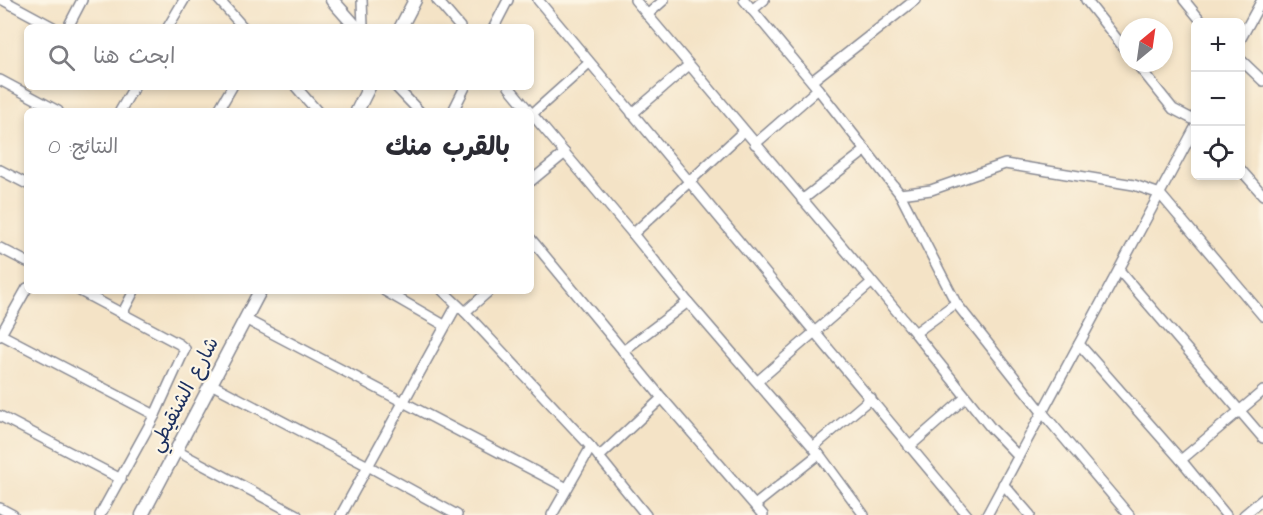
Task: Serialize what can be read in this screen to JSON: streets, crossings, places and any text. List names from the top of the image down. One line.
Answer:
{"streets":{"street":["شارع الشنقيطي"]},"north":"top right","page":{"map_buttons":["+","−"],"search":"ابحث هنا","heading":["بالقرب منك","النتائج: 0"]}}
